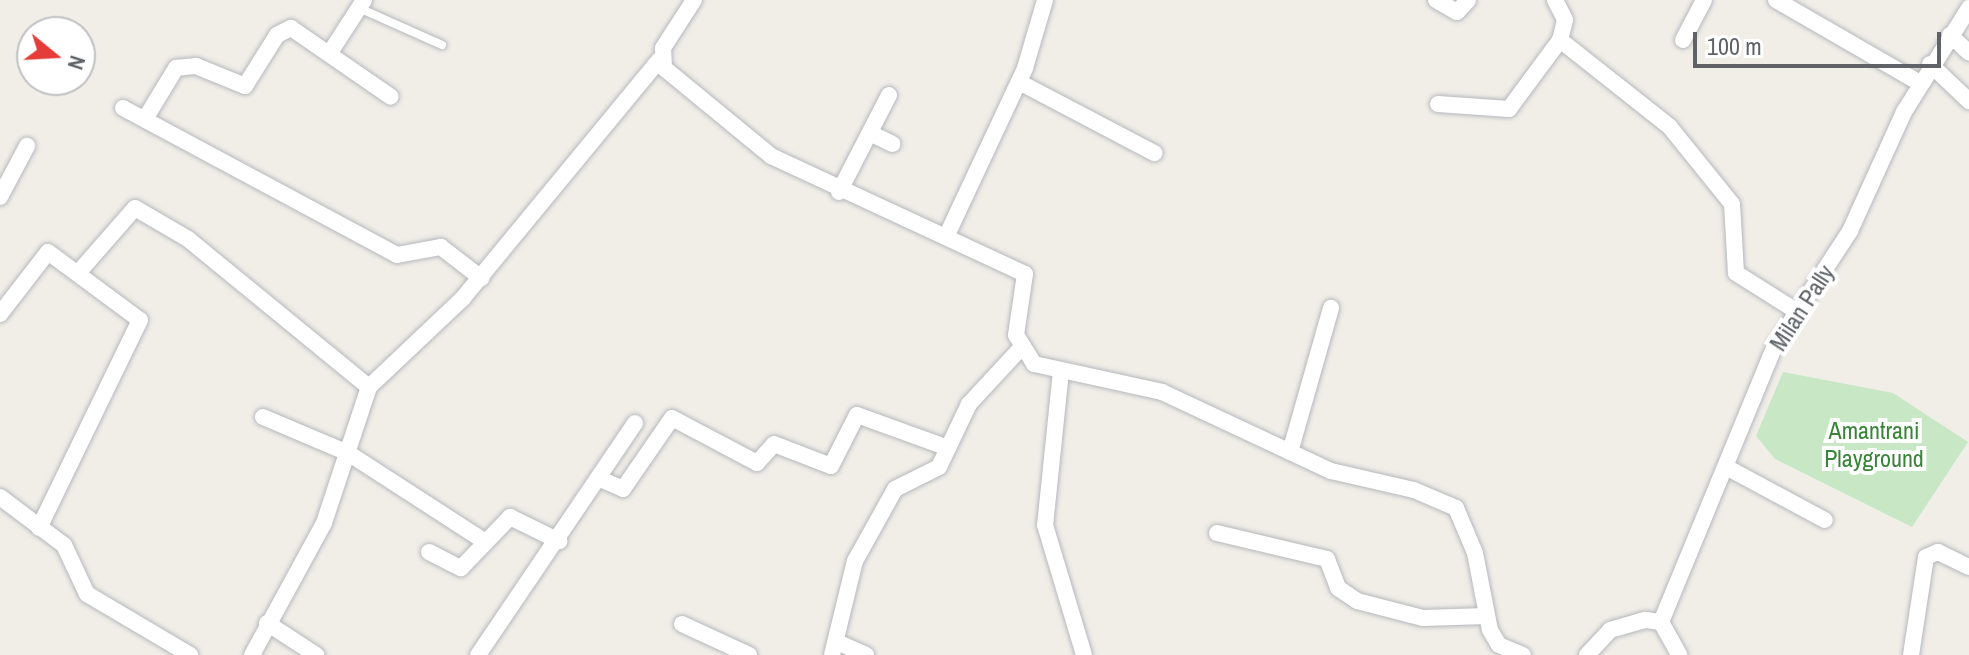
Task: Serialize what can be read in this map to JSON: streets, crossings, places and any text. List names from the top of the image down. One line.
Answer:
{"streets":{"street":["Milan Pally"]},"parks":["Amantrani Playground"],"scale_bar":"100 m","north":"right"}
